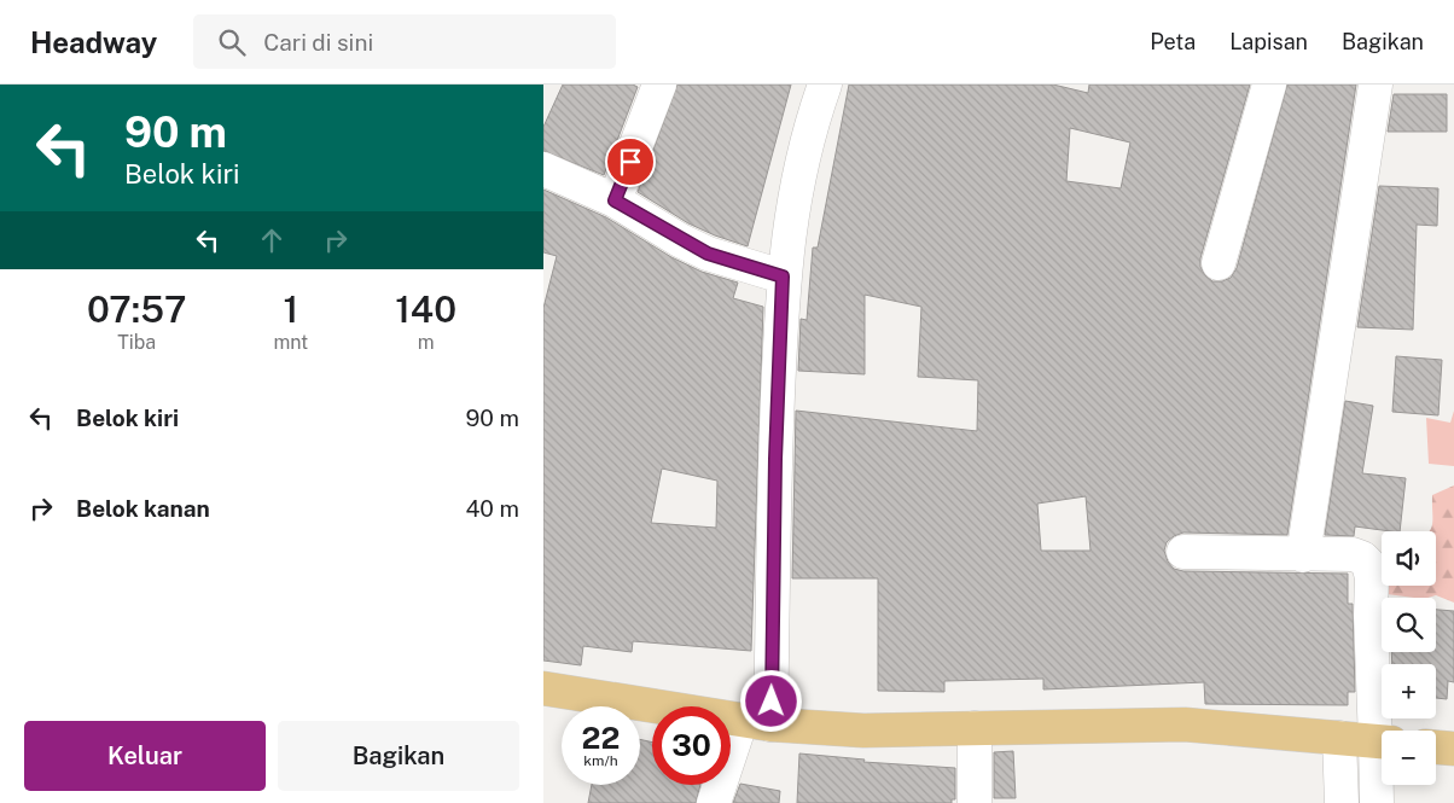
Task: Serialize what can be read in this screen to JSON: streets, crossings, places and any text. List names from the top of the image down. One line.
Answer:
{"page":{"header":"Headway","search":"Cari di sini","nav":["Peta","Lapisan","Bagikan"],"turn":["90 m","Belok kiri"],"eta":["07:57","Tiba","1","mnt","140","m"],"list":[{"name":"Belok kiri","value":"90 m"},{"name":"Belok kanan","value":"40 m"}],"map_buttons":["+","−"],"speed":"22 km/h","limit":"30","buttons":["Keluar","Bagikan"]}}
